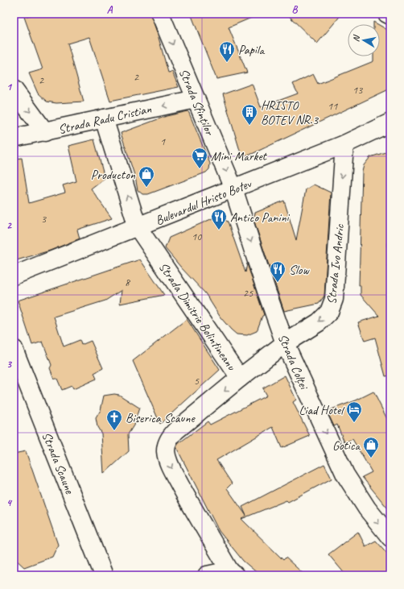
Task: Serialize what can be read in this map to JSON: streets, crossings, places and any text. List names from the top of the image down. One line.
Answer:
{"streets":{"street":["Strada Sfinților","Strada Radu Cristian","Bulevardul Hristo Botev","Strada Ivo Andric","Strada Dimitrie Bolintineanu","Strada Colței","Strada Scaune"]},"crossings":[["Strada Sfinților","Strada Radu Cristian"],["Strada Sfinților","Bulevardul Hristo Botev"],["Strada Sfinților","Strada Colței"],["Strada Radu Cristian","Strada Dimitrie Bolintineanu"],["Bulevardul Hristo Botev","Strada Ivo Andric"],["Bulevardul Hristo Botev","Strada Dimitrie Bolintineanu"],["Bulevardul Hristo Botev","Strada Colței"],["Strada Ivo Andric","Strada Dimitrie Bolintineanu"],["Strada Ivo Andric","Strada Colței"]],"one_way":["Strada Sfinților","Strada Radu Cristian","Strada Ivo Andric","Strada Colței"],"places":{"restaurant":["Papila","Antico Panini","Slow"],"building":["HRISTO BOTEV NR.3"],"supermarket":["Mini Market"],"shop":["Producton","Gotica"],"hotel":["Liad Hotel"],"church":["Biserica Scaune"]},"house_numbers":["2","2","13","11","1","3","10","8","25","5"],"north":"left","grid":{"columns":["A","B"],"rows":["1","2","3","4"]}}
